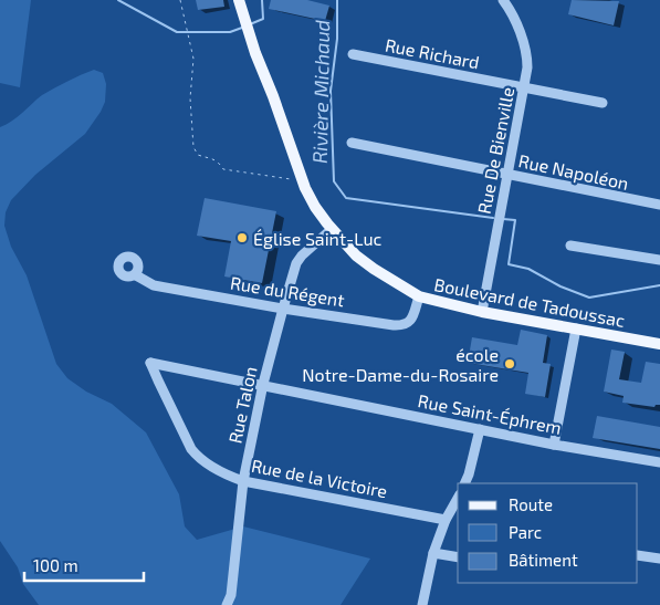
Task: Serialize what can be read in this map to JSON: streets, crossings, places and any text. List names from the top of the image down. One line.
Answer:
{"streets":{"main road":["Boulevard de Tadoussac"],"street":["Rue Richard","Rue De Bienville","Rue Napoléon","Rue du Régent","Rue Talon","Rue Saint-Éphrem","Rue de la Victoire"]},"crossings":[["Rue Richard","Rue De Bienville"],["Rue De Bienville","Rue Napoléon"],["Rue De Bienville","Boulevard de Tadoussac"],["Rue du Régent","Boulevard de Tadoussac"],["Rue du Régent","Rue Talon"],["Boulevard de Tadoussac","Rue Talon"],["Rue Talon","Rue Saint-Éphrem"],["Rue Talon","Rue de la Victoire"],["Rue Saint-Éphrem","Rue de la Victoire"]],"water":["Rivière Michaud"],"places":["Église Saint-Luc","école Notre-Dame-du-Rosaire"],"legend":["Route","Parc","Bâtiment"],"scale_bar":"100 m"}
